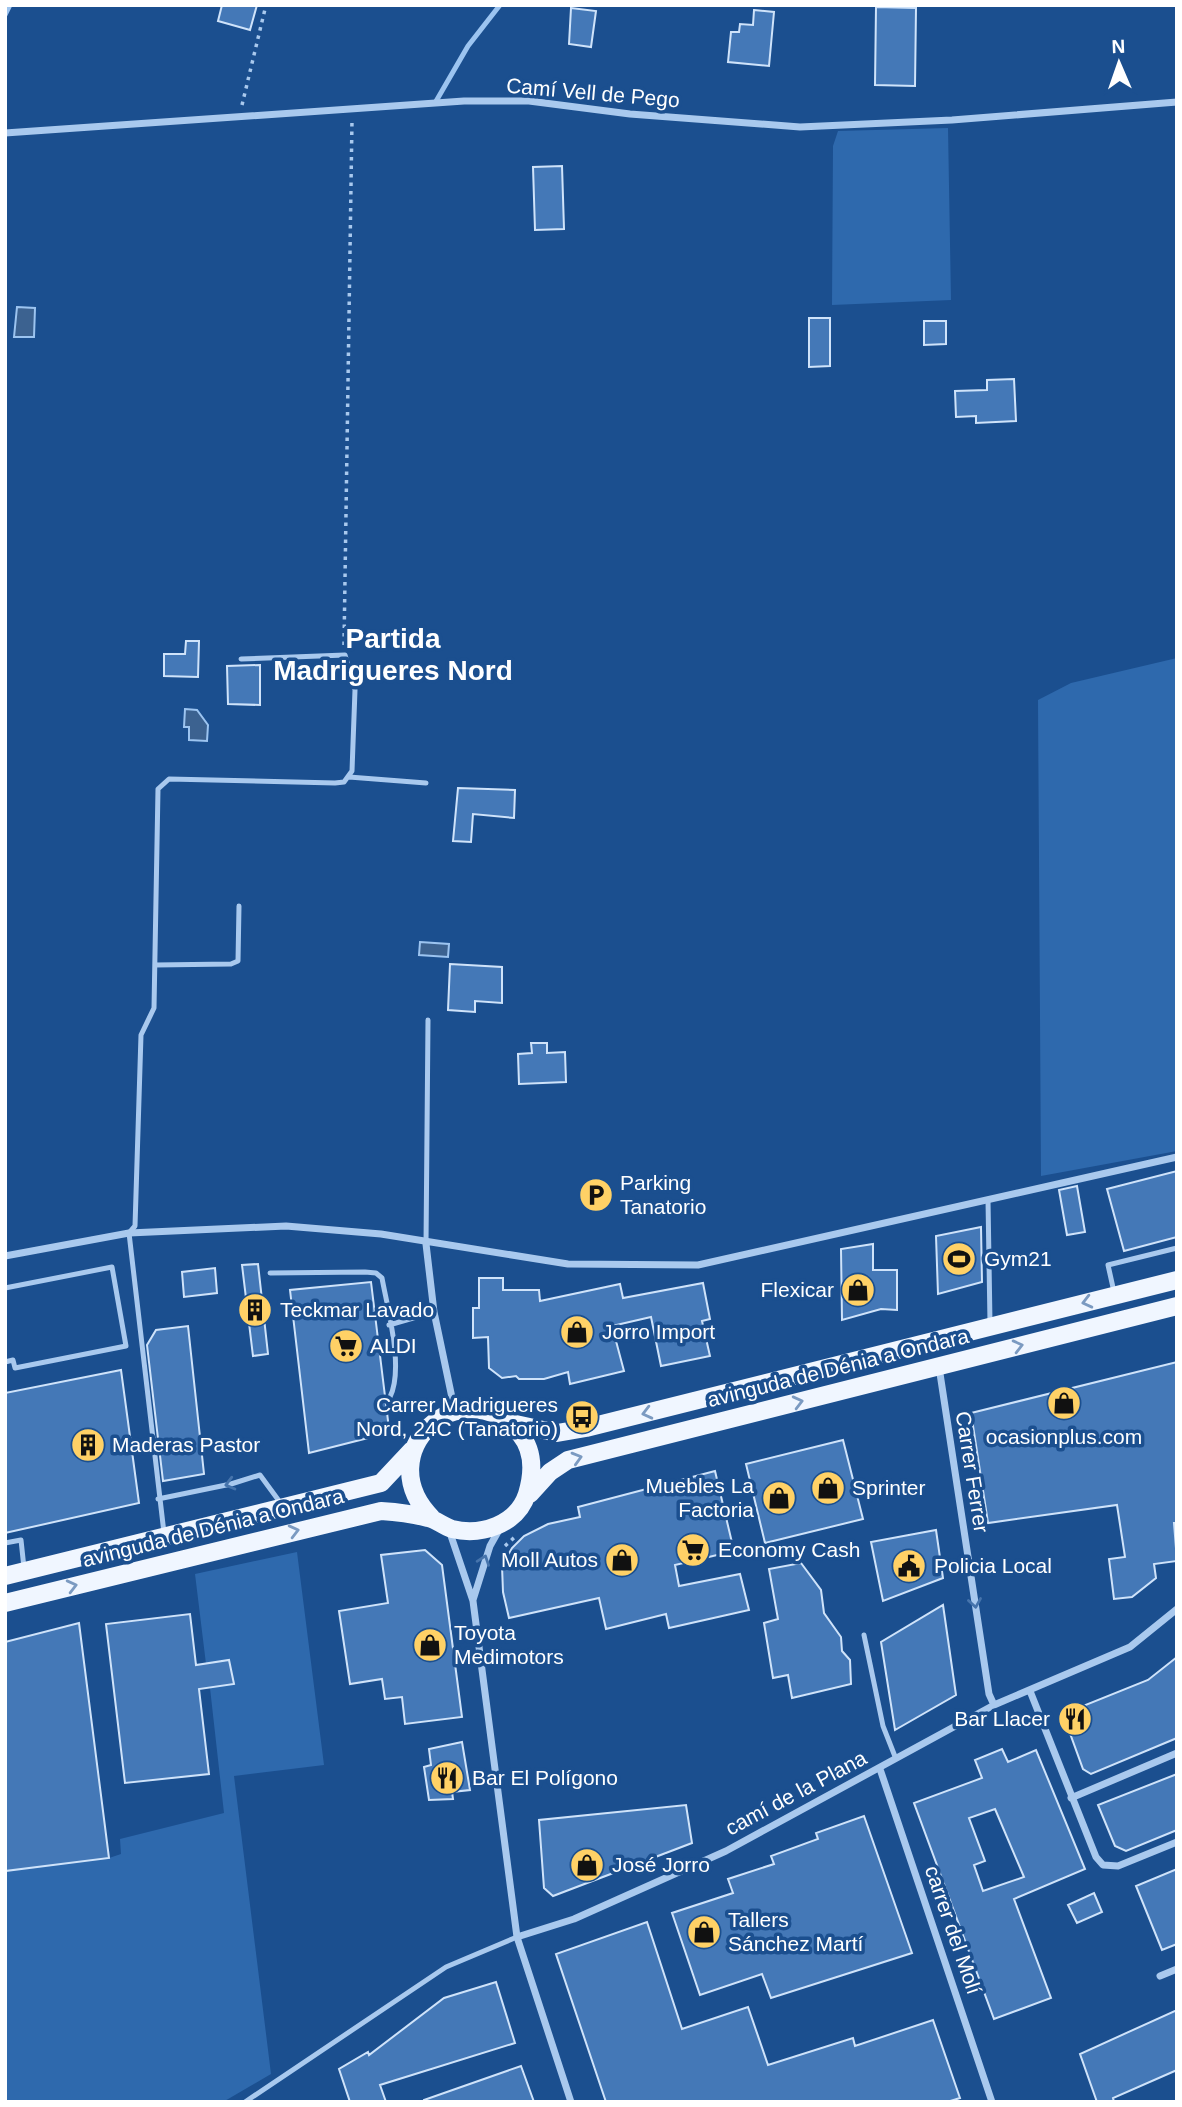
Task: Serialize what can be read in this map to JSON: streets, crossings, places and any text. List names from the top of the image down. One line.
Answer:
{"streets":{"main road":["avinguda de Dénia a Ondara"],"street":["Camí Vell de Pego","Carrer Ferrer","camí de la Plana","carrer del Molí"]},"crossings":[["avinguda de Dénia a Ondara","Carrer Ferrer"],["Carrer Ferrer","camí de la Plana"],["camí de la Plana","carrer del Molí"]],"one_way":["Carrer Ferrer"],"districts":["Partida Madrigueres Nord"],"places":{"parking":["Parking Tanatorio"],"sports":["Gym21"],"shop":["Flexicar","Jorro Import","ocasionplus.com","Sprinter","Muebles La Factoria","Moll Autos","Toyota Medimotors","José Jorro","Tallers Sánchez Martí"],"building":["Teckmar Lavado","Maderas Pastor"],"supermarket":["ALDI","Economy Cash"],"bus stop":["Carrer Madrigueres Nord, 24C (Tanatorio)"],"public building":["Policia Local"],"restaurant":["Bar Llacer","Bar El Polígono"]},"north":"top"}
